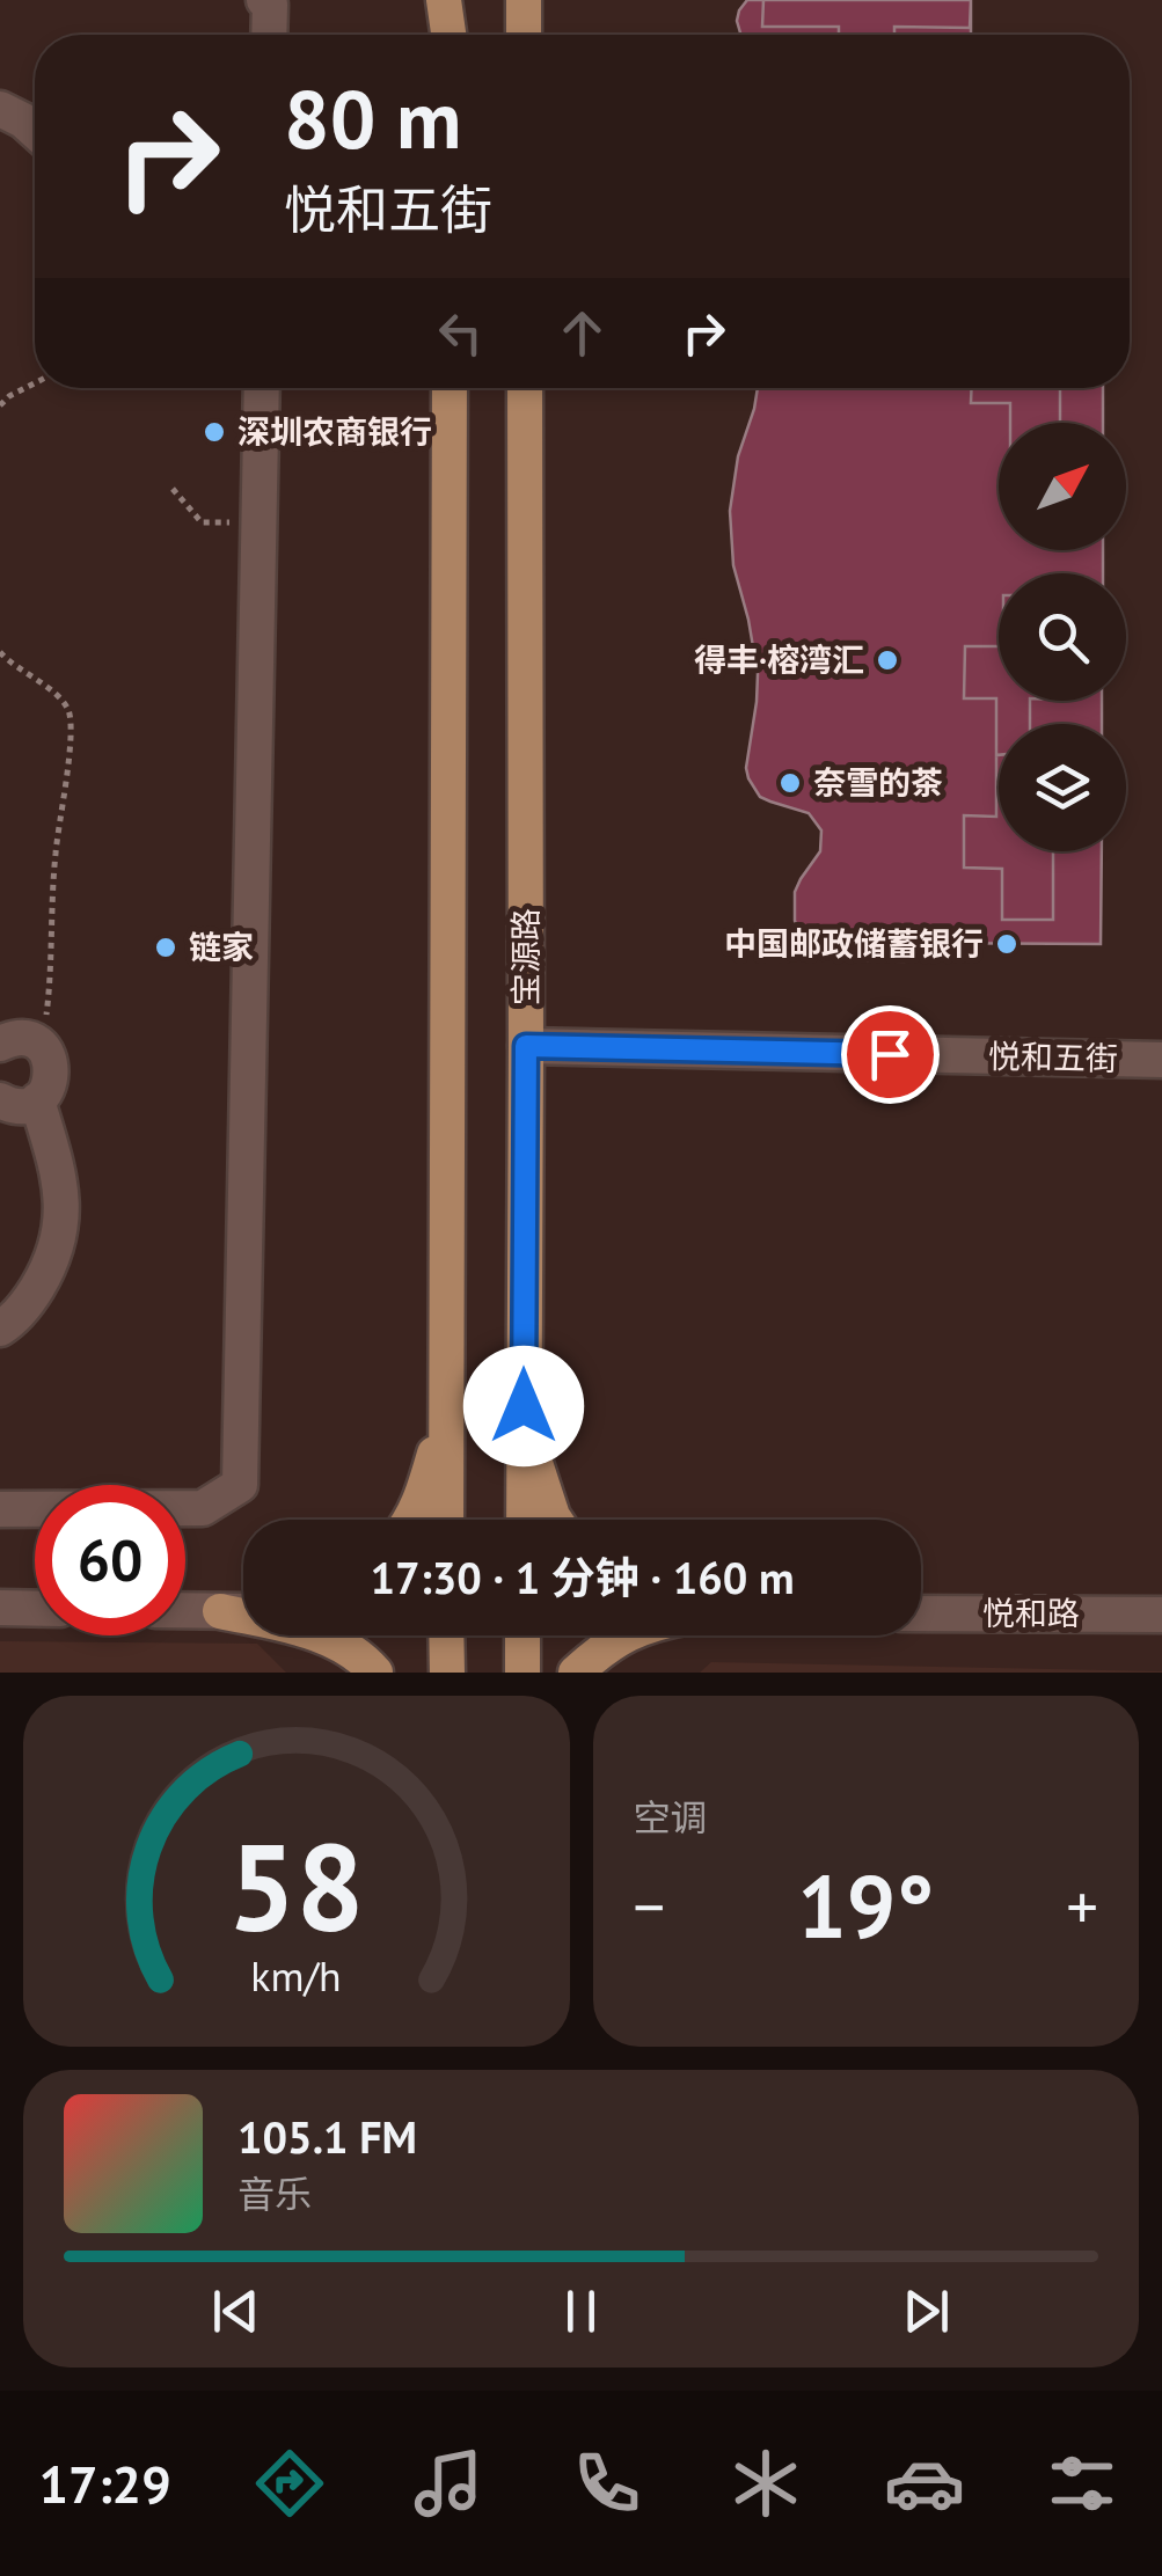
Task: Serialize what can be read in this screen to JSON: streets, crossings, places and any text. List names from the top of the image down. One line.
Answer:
{"streets":{"main road":["宝源路"],"street":["悦和五街","悦和路"]},"crossings":[["宝源路","悦和五街"]],"places":["深圳农商银行","得丰·榕湾汇","奈雪的茶","中国邮政储蓄银行","链家"],"north":"top right","page":{"turn":["80 m","悦和五街"],"limit":"60","trip":"17:30 · 1 分钟 · 160 m","tile":"空调","heat":["−","19°","+"],"song":["105.1 FM","音乐"],"tabs":"17:29","gauge":["58","km/h"]}}
